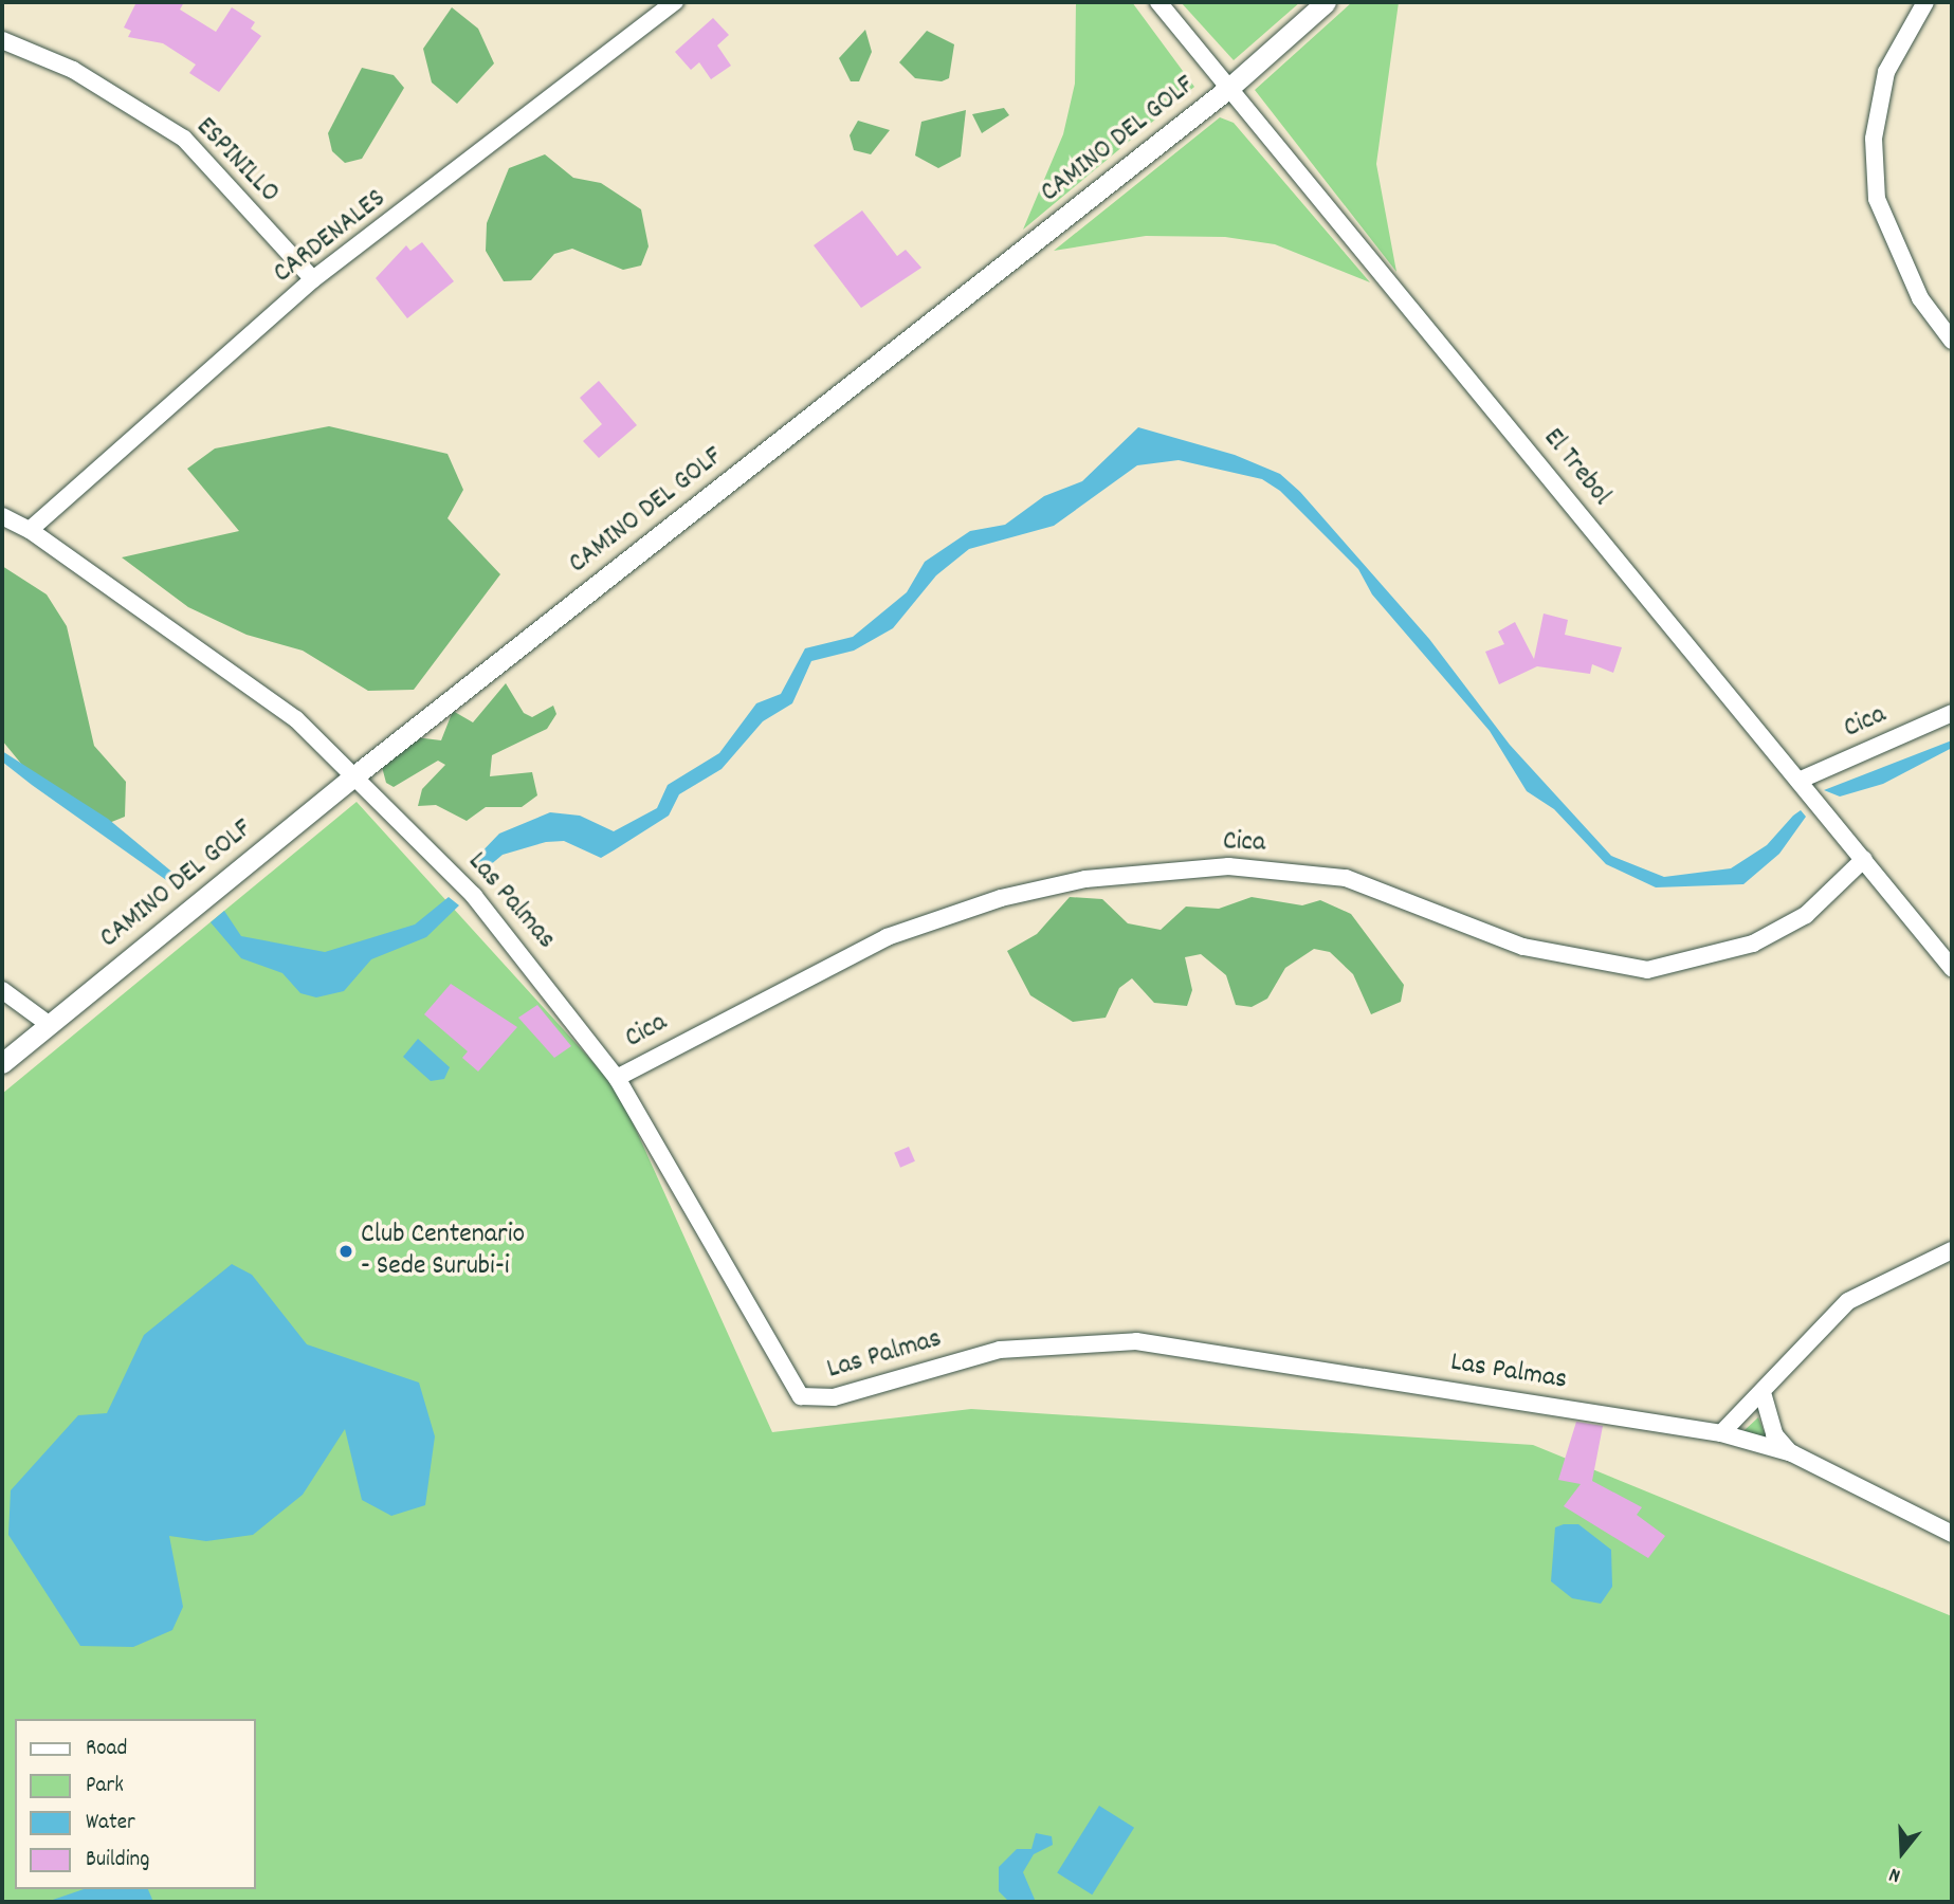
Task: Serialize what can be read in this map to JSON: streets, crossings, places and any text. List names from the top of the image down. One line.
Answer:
{"streets":{"street":["CAMINO DEL GOLF","ESPINILLO","CARDENALES","El Trebol","Cica","Las Palmas"]},"crossings":[["CAMINO DEL GOLF","El Trebol"],["CAMINO DEL GOLF","Las Palmas"],["ESPINILLO","CARDENALES"],["CARDENALES","Las Palmas"],["El Trebol","Cica"],["Cica","Las Palmas"]],"places":["Club Centenario - Sede Surubi-i"],"legend":["Road","Park","Water","Building"],"north":"bottom"}
